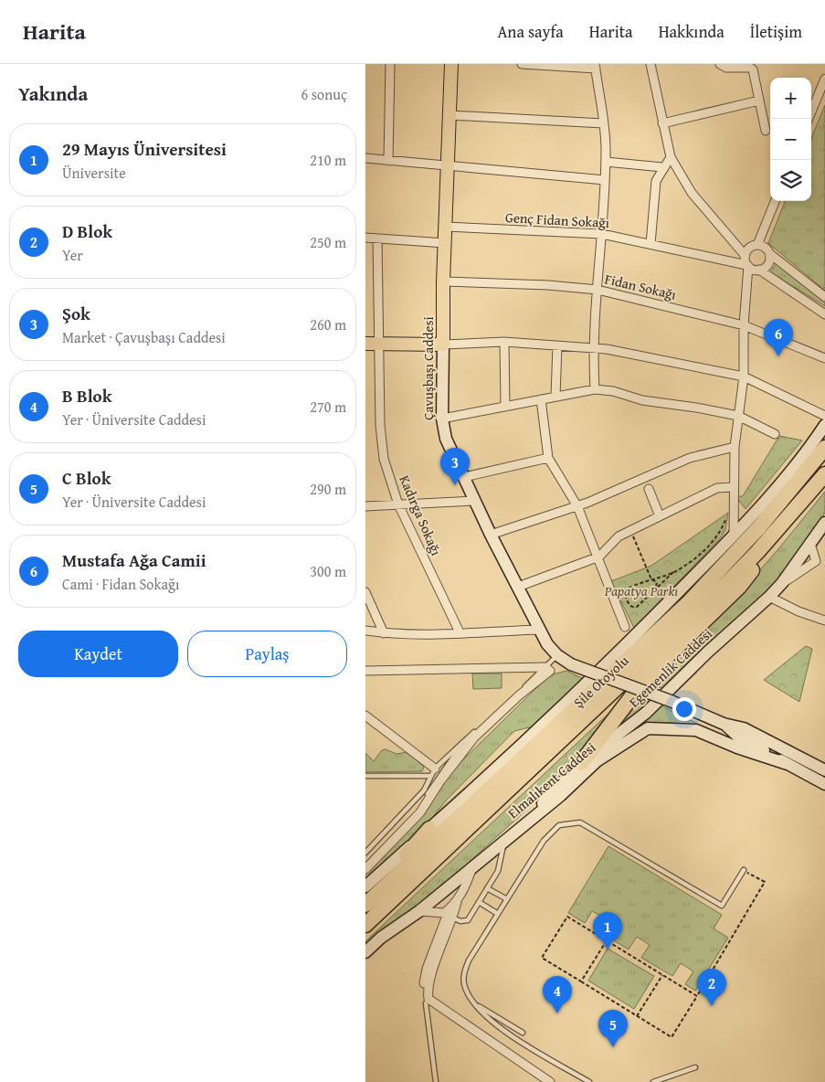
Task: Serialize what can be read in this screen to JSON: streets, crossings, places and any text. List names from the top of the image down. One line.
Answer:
{"streets":{"highway":["Şile Otoyolu"],"main road":["Çavuşbaşı Caddesi","Egemenlik Caddesi","Elmalıkent Caddesi"],"street":["Genç Fidan Sokağı","Fidan Sokağı","Kadırga Sokağı"]},"crossings":[["Genç Fidan Sokağı","Çavuşbaşı Caddesi"],["Fidan Sokağı","Çavuşbaşı Caddesi"],["Egemenlik Caddesi","Elmalıkent Caddesi"]],"parks":["Papatya Parkı"],"page":{"header":"Harita","nav":["Ana sayfa","Harita","Hakkında","İletişim"],"heading":["Yakında","6 sonuç"],"map_buttons":["+","−"],"list":[{"mark":"1","name":"29 Mayıs Üniversitesi","note":"Üniversite","value":"210 m"},{"mark":"2","name":"D Blok","note":"Yer","value":"250 m"},{"mark":"3","name":"Şok","note":"Market · Çavuşbaşı Caddesi","value":"260 m"},{"mark":"4","name":"B Blok","note":"Yer · Üniversite Caddesi","value":"270 m"},{"mark":"5","name":"C Blok","note":"Yer · Üniversite Caddesi","value":"290 m"},{"mark":"6","name":"Mustafa Ağa Camii","note":"Cami · Fidan Sokağı","value":"300 m"}],"pins":["6","3","1","2","4","5"],"buttons":["Kaydet","Paylaş"]}}
